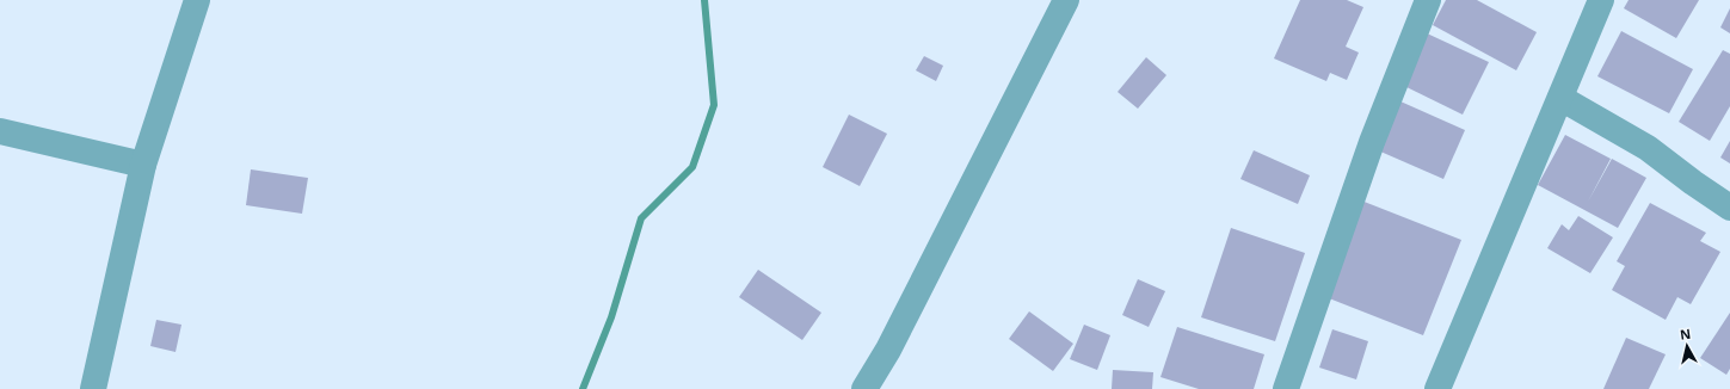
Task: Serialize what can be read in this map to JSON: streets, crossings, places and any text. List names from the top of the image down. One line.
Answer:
{"north":"top"}
